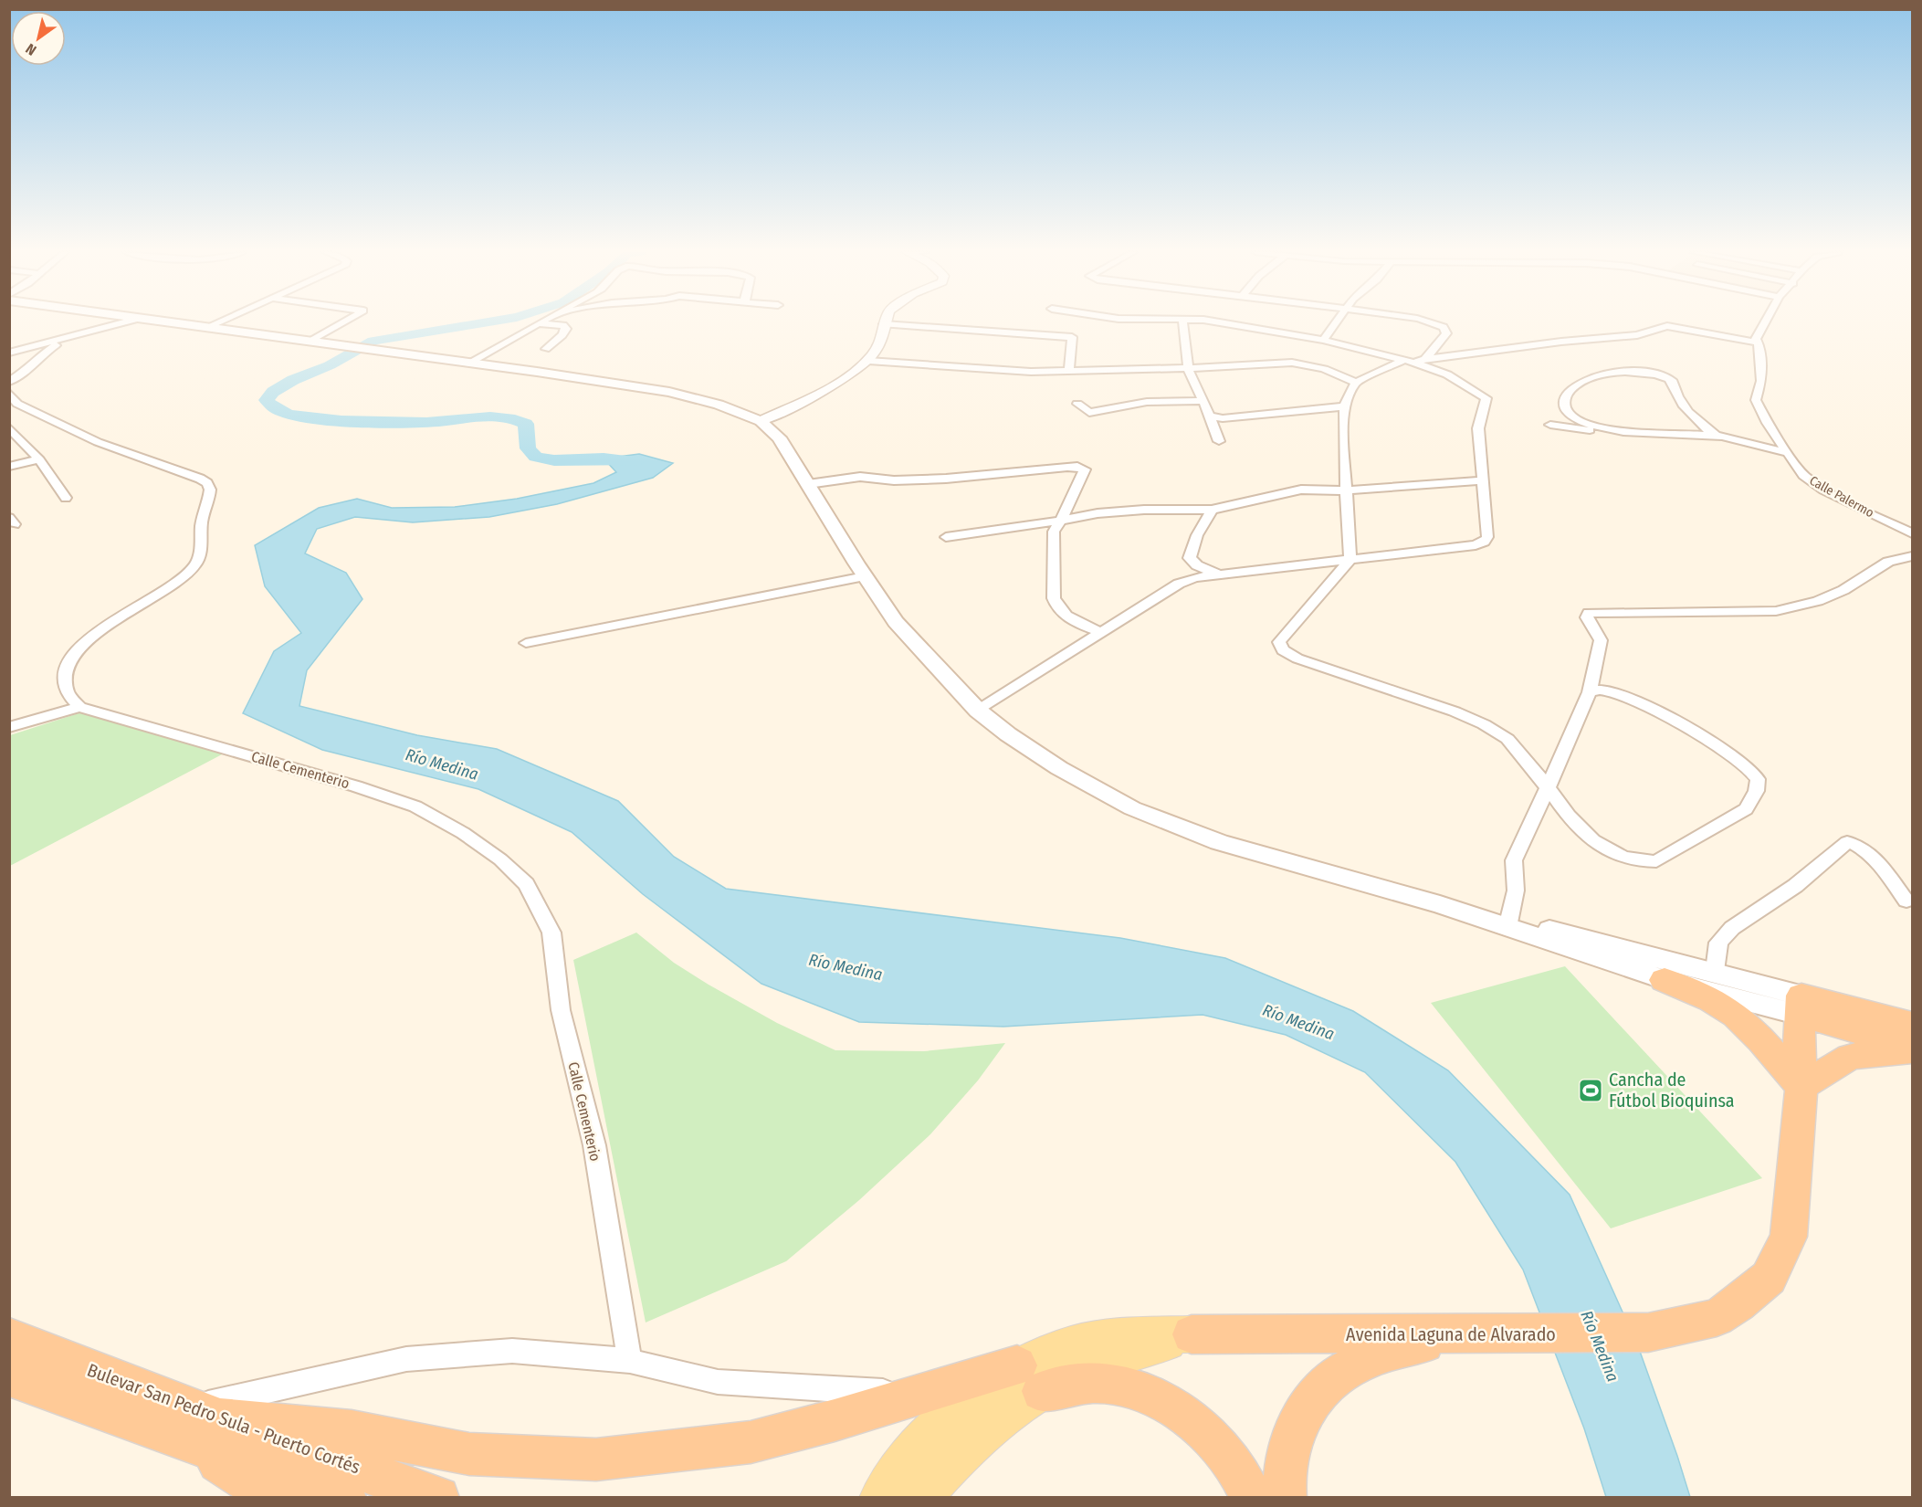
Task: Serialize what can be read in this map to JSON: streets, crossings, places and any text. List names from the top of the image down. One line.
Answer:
{"streets":{"highway":["Avenida Laguna de Alvarado","Bulevar San Pedro Sula - Puerto Cortés"],"street":["Calle Palermo","Calle Cementerio"]},"water":["Río Medina"],"places":{"sports":["Cancha de Fútbol Bioquinsa"]},"north":"bottom left"}
